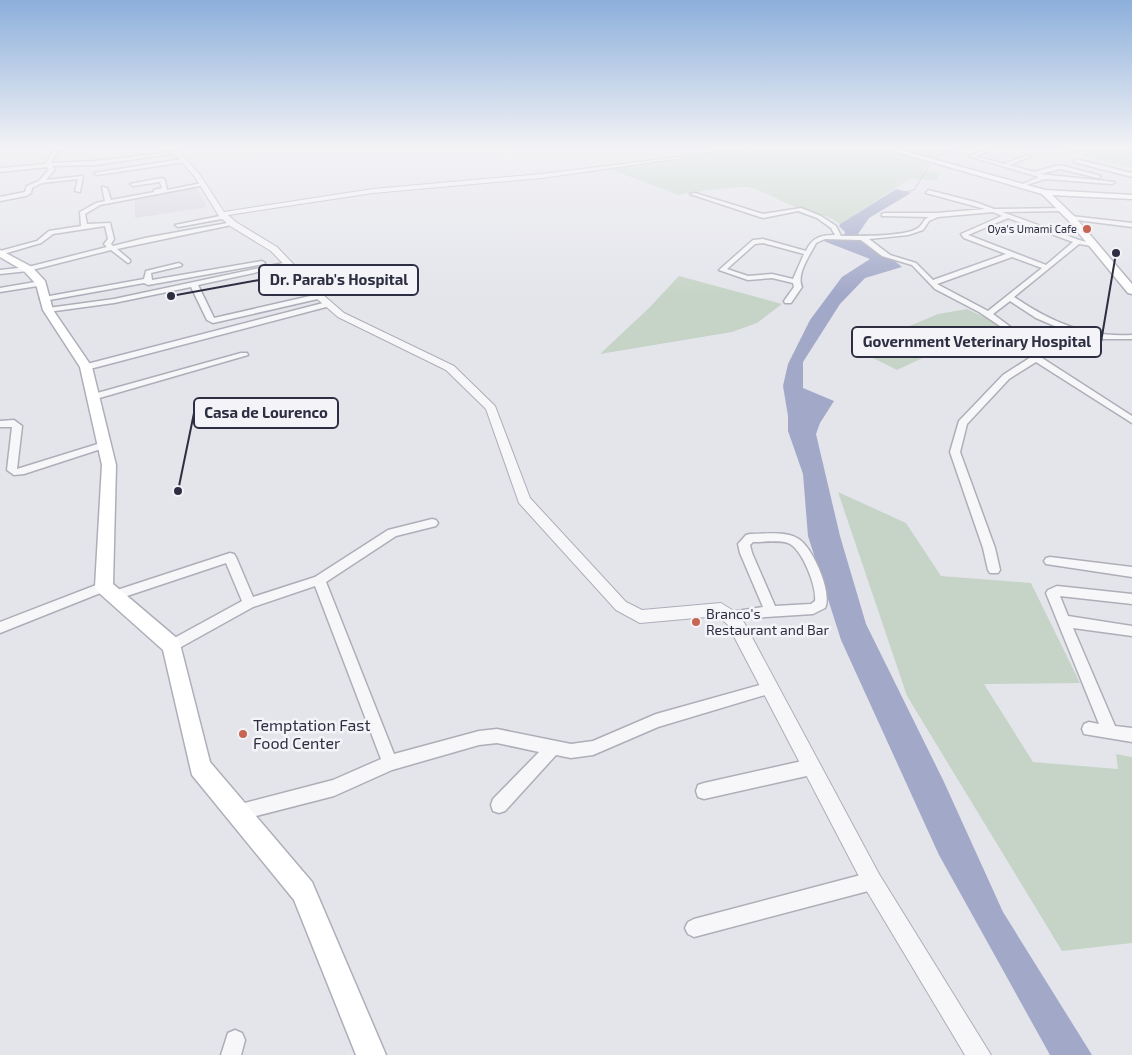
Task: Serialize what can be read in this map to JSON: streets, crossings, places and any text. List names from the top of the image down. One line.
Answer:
{"places":["Oya's Umami Cafe","Government Veterinary Hospital","Dr. Parab's Hospital","Casa de Lourenco","Branco's Restaurant and Bar","Temptation Fast Food Center"]}
